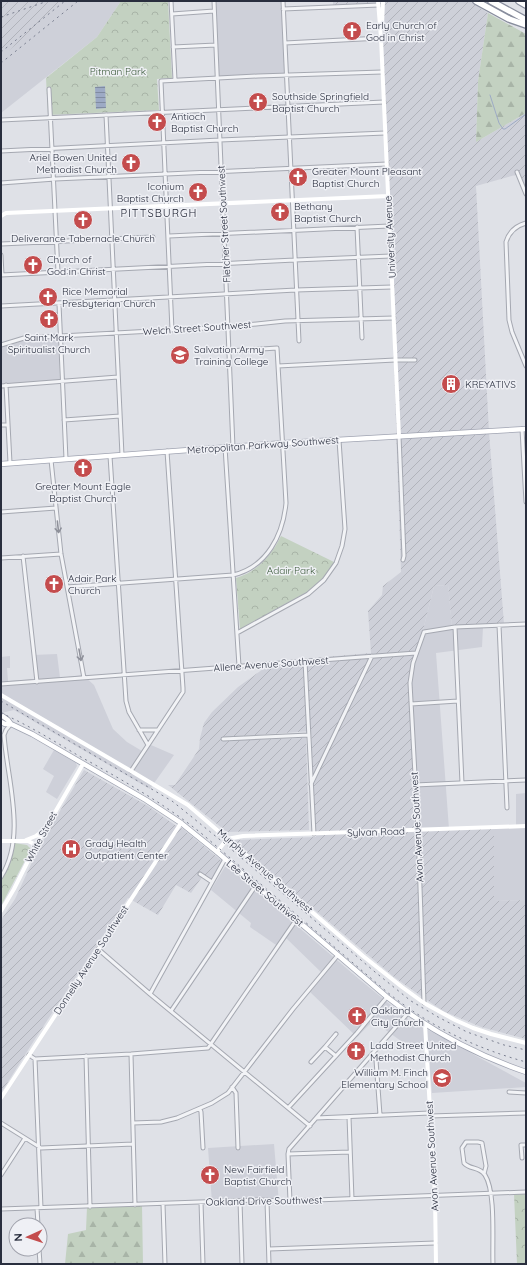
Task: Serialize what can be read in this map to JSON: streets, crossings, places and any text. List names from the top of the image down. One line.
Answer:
{"streets":{"main road":["Metropolitan Parkway Southwest","Lee Street Southwest"],"street":["Fletcher Street Southwest","University Avenue","Welch Street Southwest","Allene Avenue Southwest","Avon Avenue Southwest","Sylvan Road","White Street","Murphy Avenue Southwest","Donnelly Avenue Southwest","Oakland Drive Southwest"]},"crossings":[["Fletcher Street Southwest","Welch Street Southwest"],["Fletcher Street Southwest","Metropolitan Parkway Southwest"],["University Avenue","Welch Street Southwest"],["University Avenue","Metropolitan Parkway Southwest"],["Allene Avenue Southwest","Avon Avenue Southwest"],["Avon Avenue Southwest","Sylvan Road"],["Avon Avenue Southwest","Murphy Avenue Southwest"],["Avon Avenue Southwest","Lee Street Southwest"],["Avon Avenue Southwest","Oakland Drive Southwest"],["Sylvan Road","Murphy Avenue Southwest"],["White Street","Lee Street Southwest"],["Lee Street Southwest","Donnelly Avenue Southwest"]],"districts":["PITTSBURGH"],"parks":["Pitman Park","Adair Park"],"places":{"church":["Early Church of God in Christ","Southside Springfield Baptist Church","Antioch Baptist Church","Ariel Bowen United Methodist Church","Greater Mount Pleasant Baptist Church","Iconium Baptist Church","Bethany Baptist Church","Deliverance Tabernacle Church","Church of God in Christ","Rice Memorial Presbyterian Church","Saint Mark Spiritualist Church","Greater Mount Eagle Baptist Church","Adair Park Church","Oakland City Church","Ladd Street United Methodist Church","New Fairfield Baptist Church"],"school or university":["Salvation Army Training College","William M. Finch Elementary School"],"building":["KREYATIVS"],"hospital":["Grady Health Outpatient Center"]},"north":"left"}
